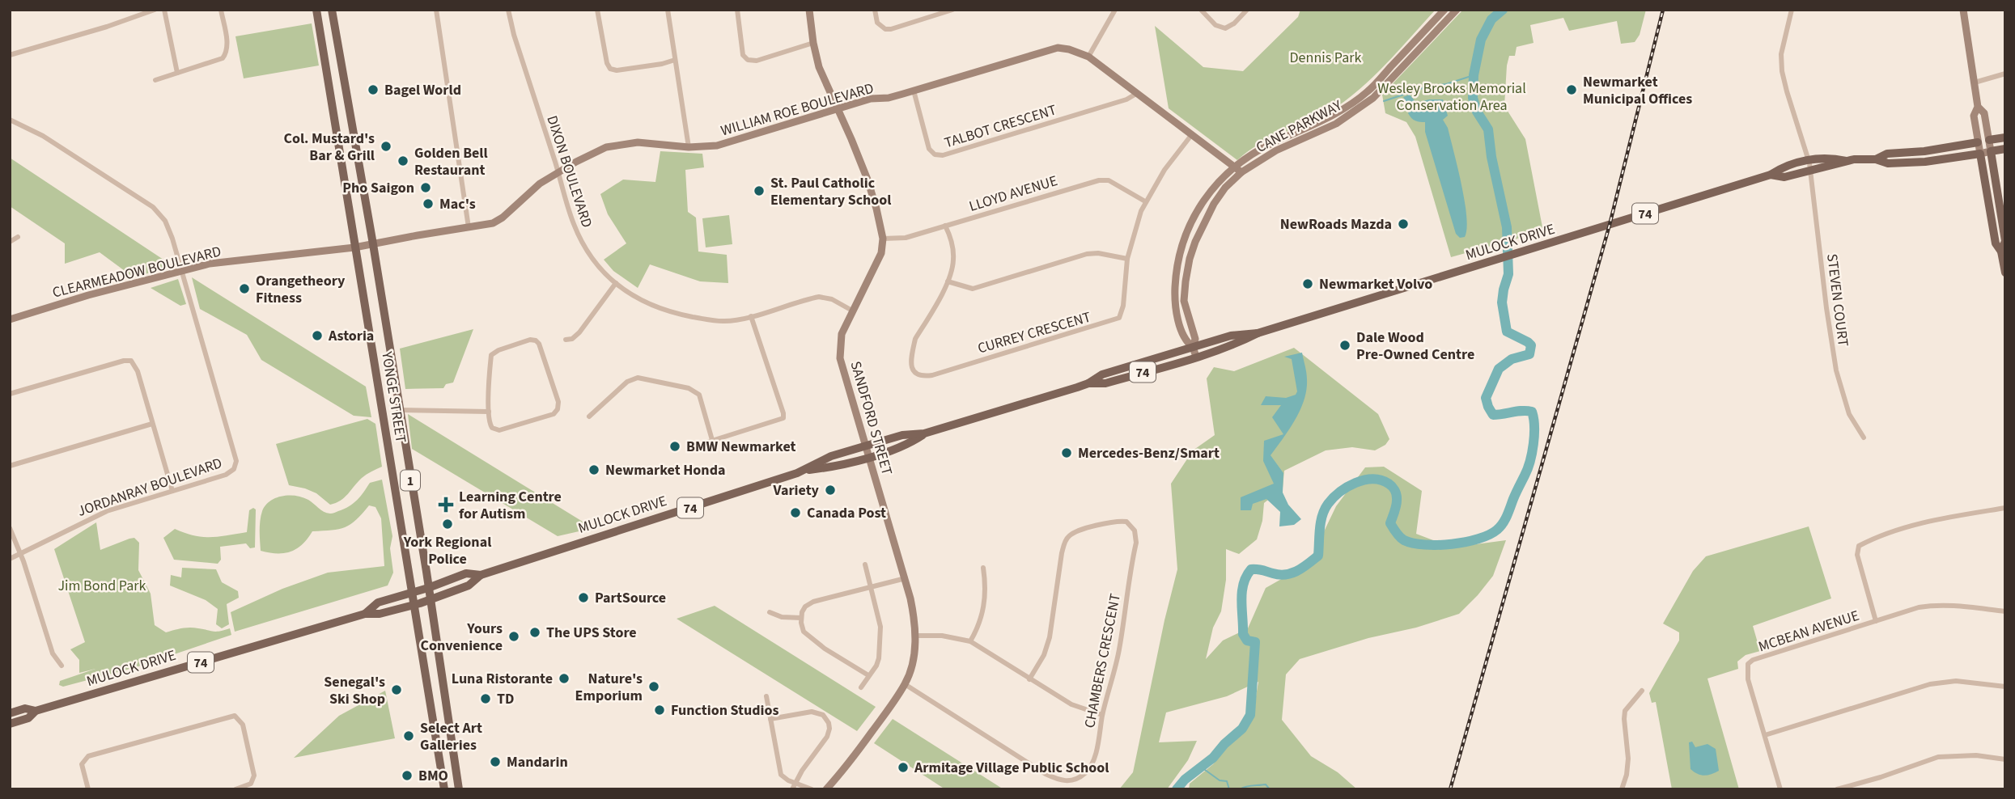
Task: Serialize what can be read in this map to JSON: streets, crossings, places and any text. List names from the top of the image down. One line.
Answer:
{"streets":{"main road":["74","MULOCK DRIVE","YONGE STREET","1"],"street":["WILLIAM ROE BOULEVARD","TALBOT CRESCENT","CANE PARKWAY","DIXON BOULEVARD","LLOYD AVENUE","CLEARMEADOW BOULEVARD","STEVEN COURT","CURREY CRESCENT","SANDFORD STREET","JORDANRAY BOULEVARD","MCBEAN AVENUE","CHAMBERS CRESCENT"]},"crossings":[["WILLIAM ROE BOULEVARD","TALBOT CRESCENT"],["WILLIAM ROE BOULEVARD","CANE PARKWAY"],["WILLIAM ROE BOULEVARD","DIXON BOULEVARD"],["WILLIAM ROE BOULEVARD","CLEARMEADOW BOULEVARD"],["WILLIAM ROE BOULEVARD","CURREY CRESCENT"],["WILLIAM ROE BOULEVARD","YONGE STREET"],["WILLIAM ROE BOULEVARD","SANDFORD STREET"],["CANE PARKWAY","MULOCK DRIVE"],["DIXON BOULEVARD","SANDFORD STREET"],["LLOYD AVENUE","CURREY CRESCENT"],["LLOYD AVENUE","SANDFORD STREET"],["MULOCK DRIVE","STEVEN COURT"],["MULOCK DRIVE","YONGE STREET"],["MULOCK DRIVE","SANDFORD STREET"],["CLEARMEADOW BOULEVARD","YONGE STREET"],["CLEARMEADOW BOULEVARD","JORDANRAY BOULEVARD"],["SANDFORD STREET","CHAMBERS CRESCENT"]],"parks":["Dennis Park","Wesley Brooks Memorial Conservation Area","Jim Bond Park"],"places":{"other":["Bagel World","Newmarket Municipal Offices","Col. Mustard's Bar & Grill","Golden Bell Restaurant","Pho Saigon","St. Paul Catholic Elementary School","Mac's","NewRoads Mazda","Newmarket Volvo","Orangetheory Fitness","Astoria","Dale Wood Pre-Owned Centre","BMW Newmarket","Mercedes-Benz/Smart","Newmarket Honda","Variety","Canada Post","York Regional Police","PartSource","The UPS Store","Yours Convenience","Luna Ristorante","Nature's Emporium","Senegal's Ski Shop","TD","Function Studios","Select Art Galleries","Mandarin","Armitage Village Public School","BMO"],"health":["Learning Centre for Autism"]}}
